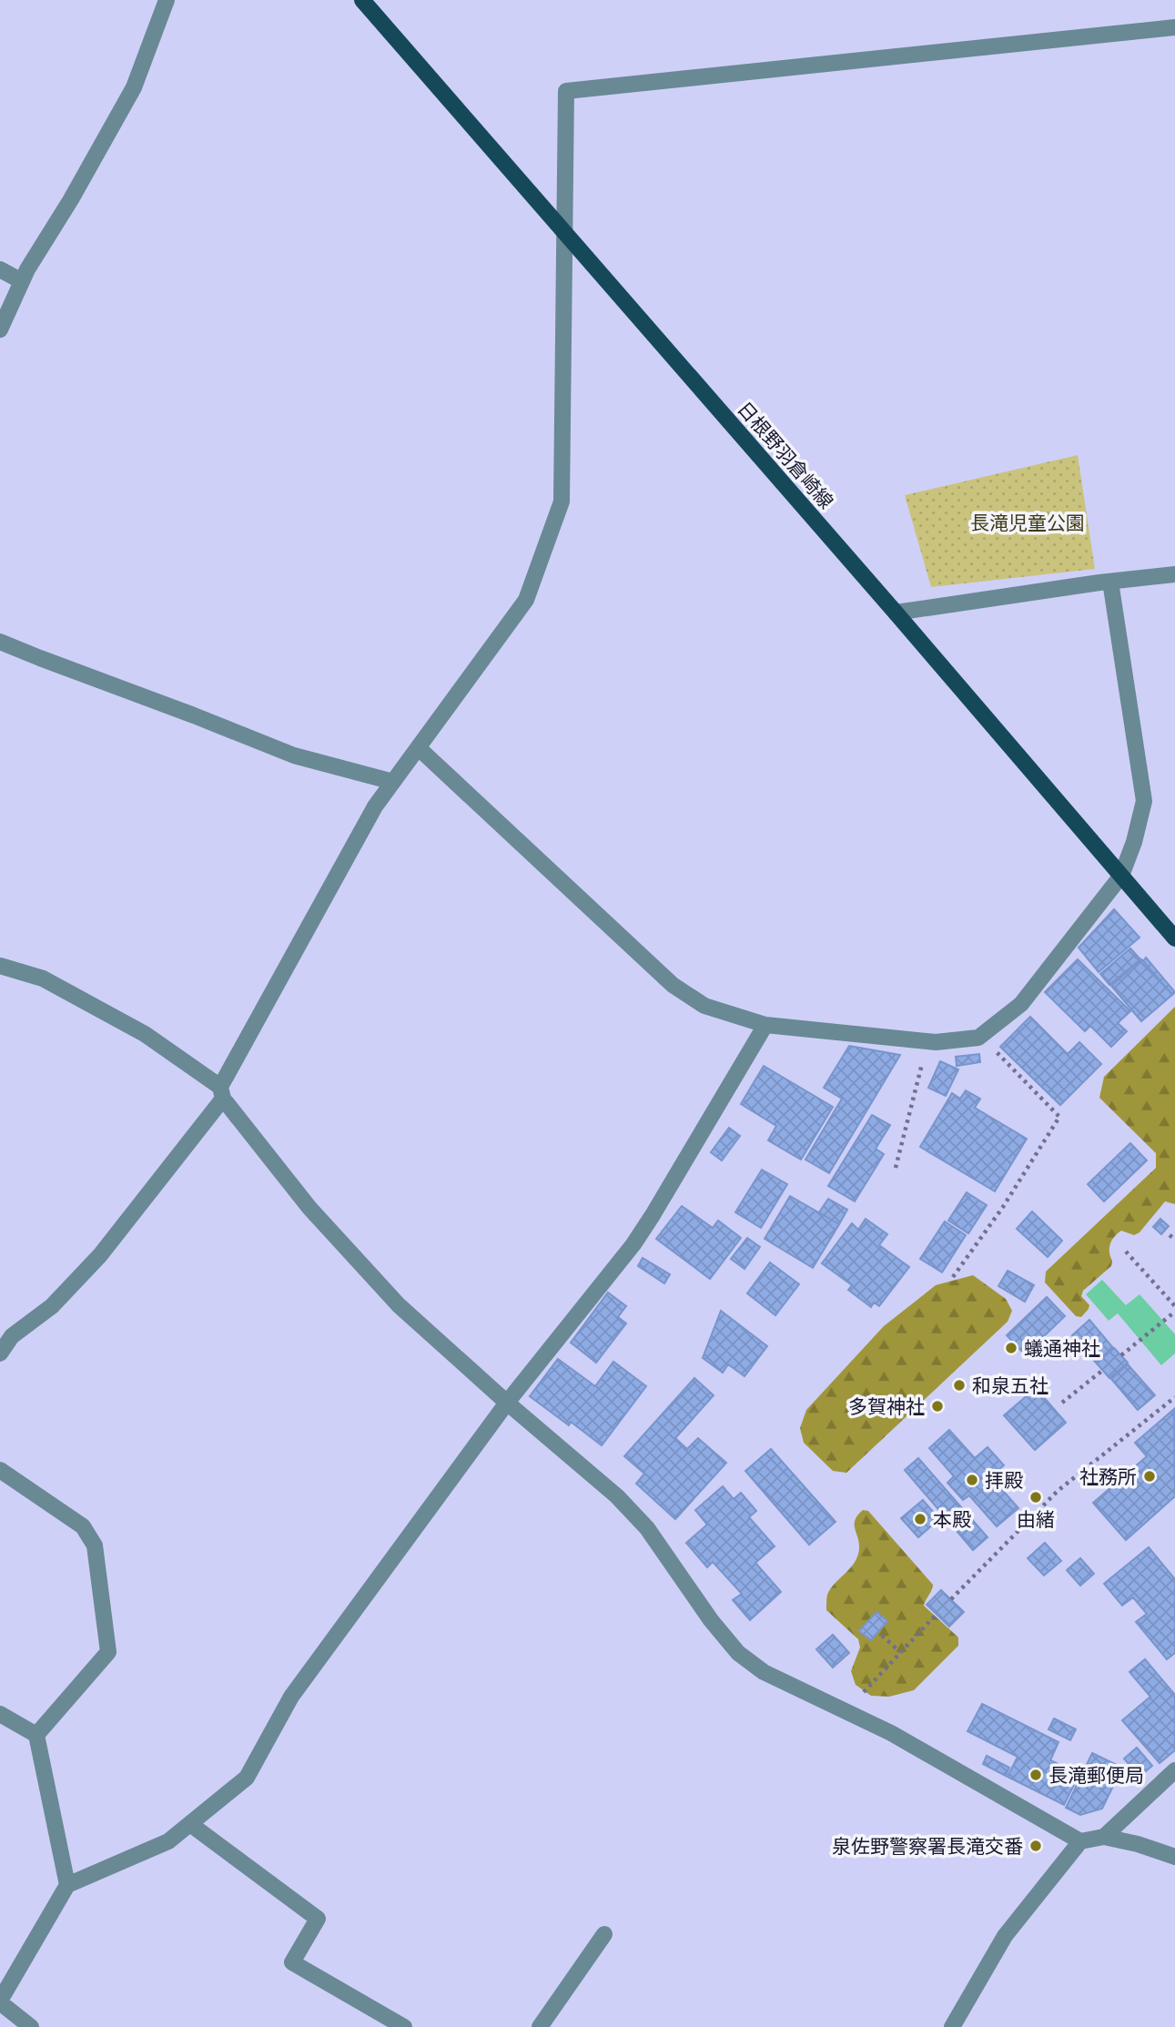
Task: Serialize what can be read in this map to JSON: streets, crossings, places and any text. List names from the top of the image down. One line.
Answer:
{"streets":{"main road":["日根野羽倉崎線"]},"parks":["長滝児童公園"],"places":["蟻通神社","和泉五社","多賀神社","社務所","拝殿","由緒","本殿","長滝郵便局","泉佐野警察署長滝交番"]}
